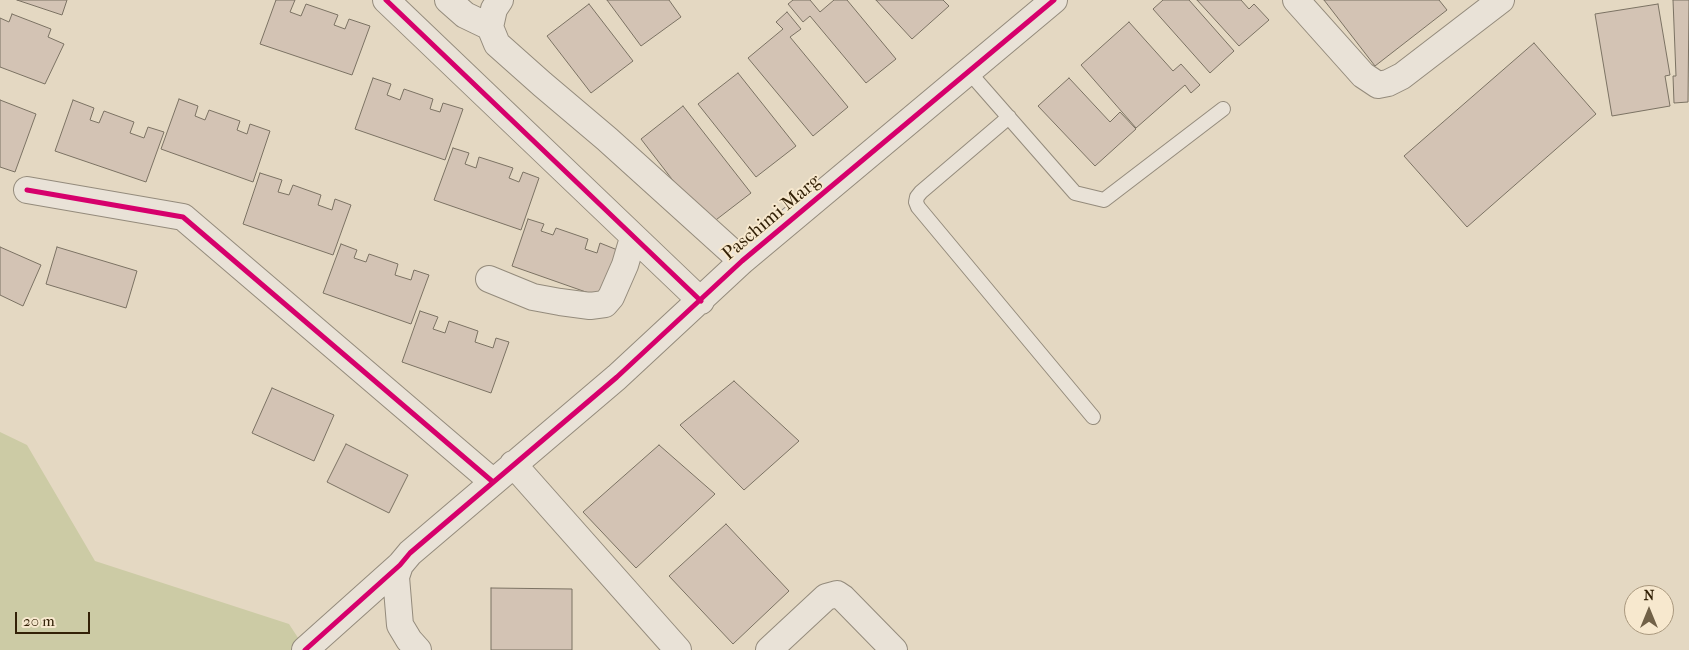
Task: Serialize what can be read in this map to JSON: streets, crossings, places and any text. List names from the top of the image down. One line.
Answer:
{"streets":{"street":["Paschimi Marg"]},"scale_bar":"20 m","north":"top"}
